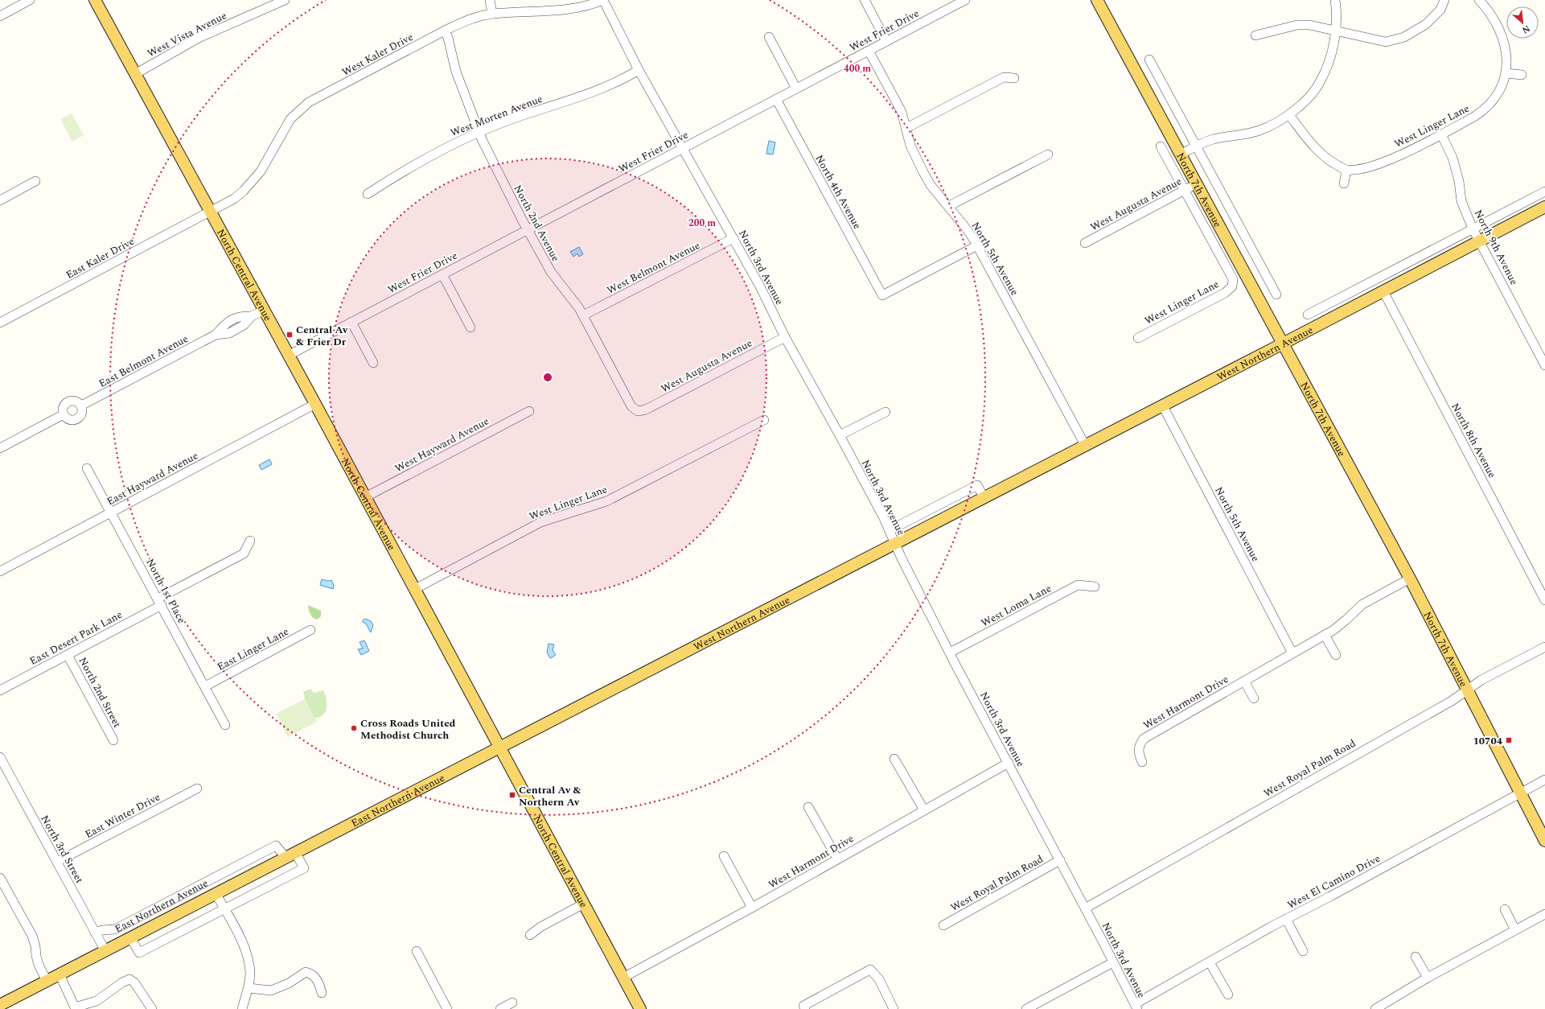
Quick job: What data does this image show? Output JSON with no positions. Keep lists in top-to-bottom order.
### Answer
{
  "streets": {
    "main road": [
      "North 7th Avenue",
      "North Central Avenue",
      "West Northern Avenue",
      "East Northern Avenue"
    ],
    "street": [
      "West Frier Drive",
      "West Vista Avenue",
      "West Kaler Drive",
      "West Morten Avenue",
      "West Linger Lane",
      "North 4th Avenue",
      "West Augusta Avenue",
      "North 2nd Avenue",
      "North 9th Avenue",
      "East Kaler Drive",
      "North 5th Avenue",
      "West Belmont Avenue",
      "North 3rd Avenue",
      "East Belmont Avenue",
      "North 8th Avenue",
      "West Hayward Avenue",
      "East Hayward Avenue",
      "North 1st Place",
      "West Loma Lane",
      "East Desert Park Lane",
      "East Linger Lane",
      "North 2nd Street",
      "West Harmont Drive",
      "West Royal Palm Road",
      "East Winter Drive",
      "North 3rd Street",
      "West El Camino Drive"
    ]
  },
  "crossings": [
    ["West Frier Drive", "North 4th Avenue"],
    ["West Frier Drive", "North 2nd Avenue"],
    ["West Frier Drive", "North 5th Avenue"],
    ["West Frier Drive", "North 3rd Avenue"],
    ["West Frier Drive", "North Central Avenue"],
    ["West Vista Avenue", "North Central Avenue"],
    ["West Kaler Drive", "North 2nd Avenue"],
    ["West Kaler Drive", "East Kaler Drive"],
    ["West Kaler Drive", "North 3rd Avenue"],
    ["West Kaler Drive", "North Central Avenue"],
    ["West Morten Avenue", "North 2nd Avenue"],
    ["West Morten Avenue", "North 3rd Avenue"],
    ["West Linger Lane", "West Augusta Avenue"],
    ["West Linger Lane", "North 9th Avenue"],
    ["West Linger Lane", "North Central Avenue"],
    ["North 7th Avenue", "West Augusta Avenue"],
    ["North 7th Avenue", "West Northern Avenue"],
    ["North 7th Avenue", "West Harmont Drive"],
    ["North 7th Avenue", "West Royal Palm Road"],
    ["North 7th Avenue", "West El Camino Drive"],
    ["North 4th Avenue", "North 5th Avenue"],
    ["West Augusta Avenue", "North 2nd Avenue"],
    ["West Augusta Avenue", "North 3rd Avenue"],
    ["North 2nd Avenue", "West Belmont Avenue"],
    ["North 9th Avenue", "West Northern Avenue"],
    ["East Kaler Drive", "North Central Avenue"],
    ["North 5th Avenue", "West Northern Avenue"],
    ["North 5th Avenue", "West Harmont Drive"],
    ["West Belmont Avenue", "North 3rd Avenue"],
    ["North 3rd Avenue", "West Northern Avenue"],
    ["North 3rd Avenue", "West Loma Lane"],
    ["North 3rd Avenue", "West Harmont Drive"],
    ["North 3rd Avenue", "West Royal Palm Road"],
    ["North 3rd Avenue", "West El Camino Drive"],
    ["North Central Avenue", "West Northern Avenue"],
    ["North Central Avenue", "East Belmont Avenue"],
    ["North Central Avenue", "West Hayward Avenue"],
    ["North Central Avenue", "East Hayward Avenue"],
    ["North Central Avenue", "West Harmont Drive"],
    ["North Central Avenue", "East Northern Avenue"],
    ["West Northern Avenue", "North 8th Avenue"],
    ["West Northern Avenue", "East Northern Avenue"],
    ["East Hayward Avenue", "North 1st Place"],
    ["North 1st Place", "East Desert Park Lane"],
    ["North 1st Place", "East Linger Lane"],
    ["East Desert Park Lane", "North 2nd Street"],
    ["East Northern Avenue", "North 3rd Street"],
    ["East Winter Drive", "North 3rd Street"]
  ],
  "places": {
    "transit": ["Central Av & Frier Dr", "10704", "Central Av & Northern Av"],
    "other": ["Cross Roads United Methodist Church"]
  },
  "north": "bottom right",
  "rings": ["400 m", "200 m"]
}
